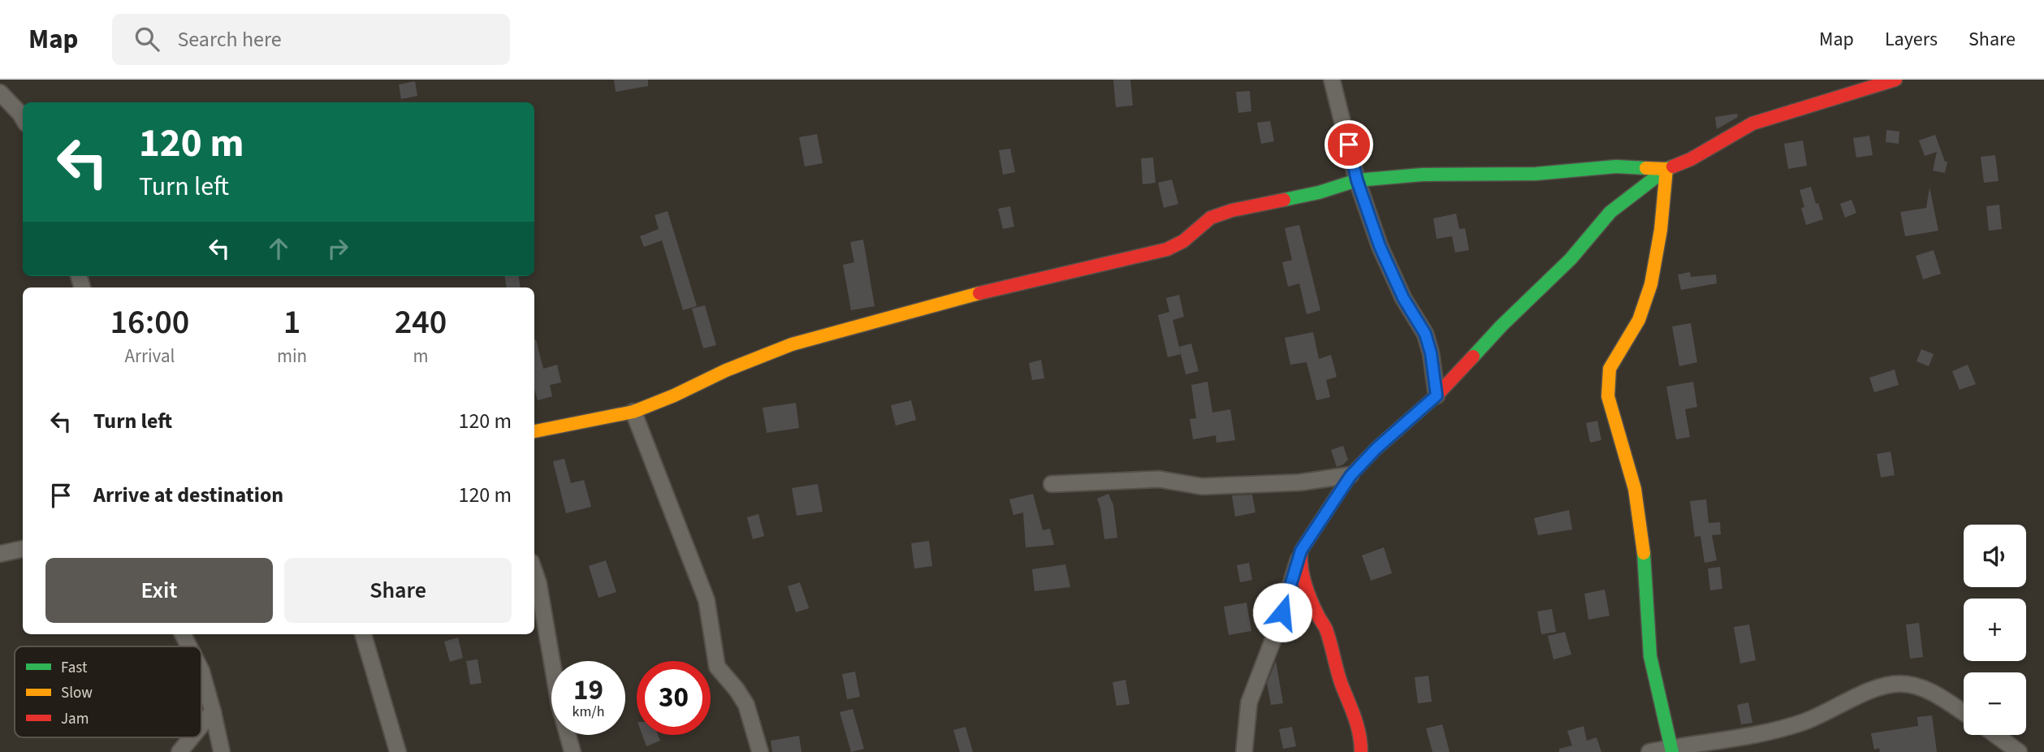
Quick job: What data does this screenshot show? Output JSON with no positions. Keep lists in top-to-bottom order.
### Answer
{
  "legend": ["Fast", "Slow", "Jam"],
  "page": {
    "header": "Map",
    "search": "Search here",
    "nav": ["Map", "Layers", "Share"],
    "turn": ["120 m", "Turn left"],
    "eta": [
      "16:00",
      "Arrival",
      "1",
      "min",
      "240",
      "m"
    ],
    "list": [
      {
        "name": "Turn left",
        "value": "120 m"
      },
      {
        "name": "Arrive at destination",
        "value": "120 m"
      }
    ],
    "map_buttons": ["+", "−"],
    "buttons": ["Exit", "Share"],
    "speed": "19 km/h",
    "limit": "30"
  }
}
